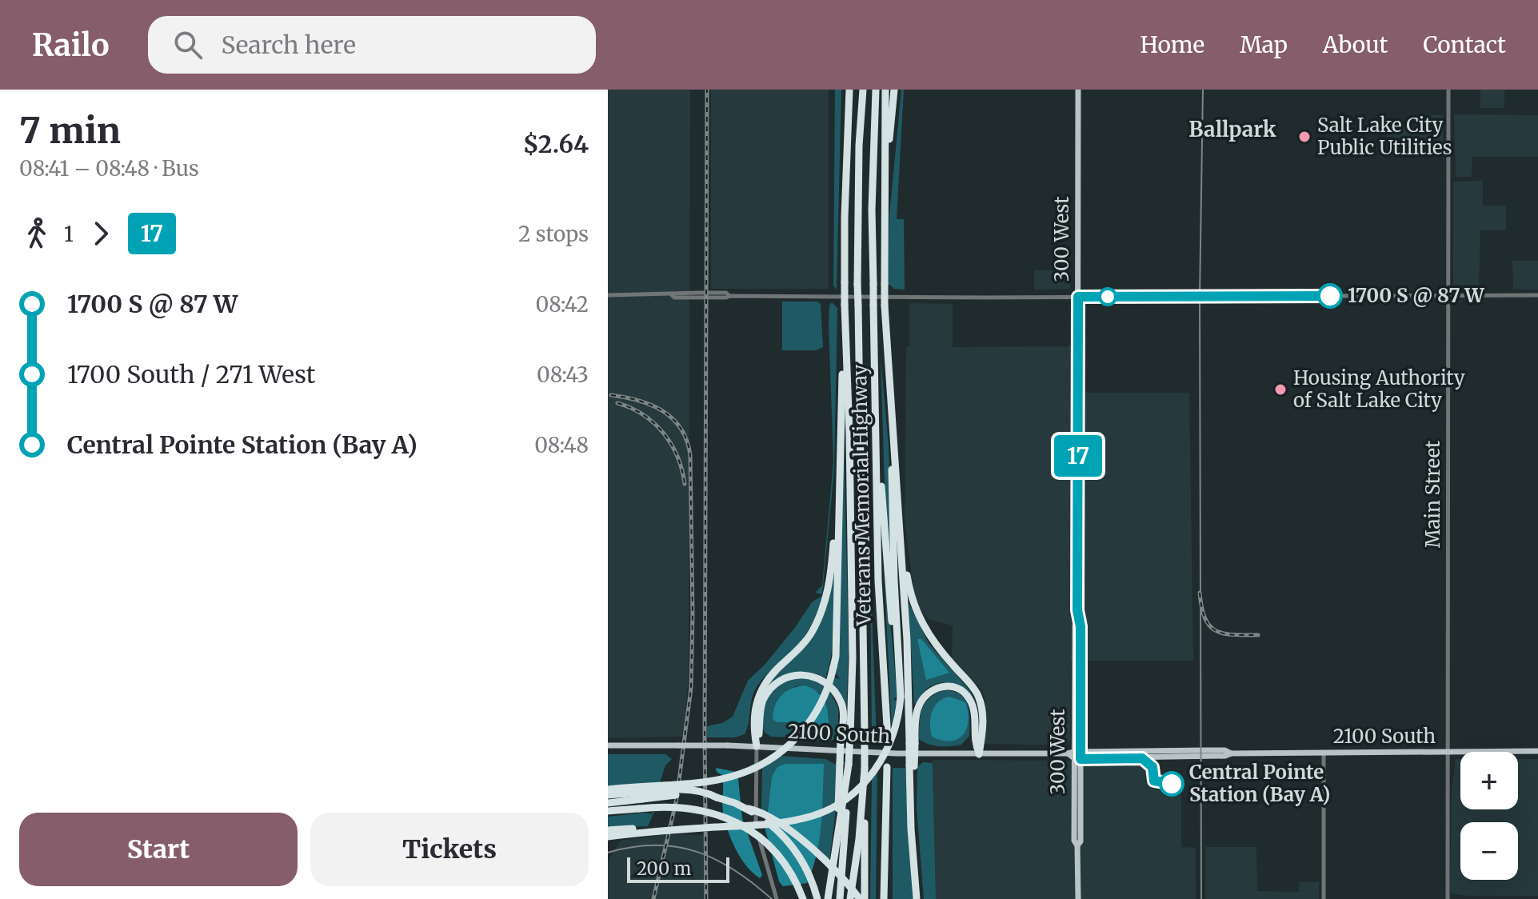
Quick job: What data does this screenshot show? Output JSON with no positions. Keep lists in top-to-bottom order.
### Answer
{
  "streets": {
    "highway": ["Veterans Memorial Highway"],
    "main road": ["300 West", "2100 South"],
    "street": ["Main Street"]
  },
  "crossings": [
    ["300 West", "2100 South"],
    ["Main Street", "2100 South"]
  ],
  "districts": ["Ballpark"],
  "places": [
    "Salt Lake City Public Utilities",
    "1700 S @ 87 W",
    "Housing Authority of Salt Lake City",
    "Central Pointe Station (Bay A)"
  ],
  "lines": ["bus line 17"],
  "scale_bar": "200 m",
  "page": {
    "header": "Railo",
    "search": "Search here",
    "nav": [
      "Home",
      "Map",
      "About",
      "Contact"
    ],
    "heading": ["7 min", "08:41 – 08:48 · Bus", "$2.64"],
    "on_map": "17",
    "legs": ["1", "17", "2 stops"],
    "list": [
      {
        "name": "1700 S @ 87 W",
        "value": "08:42"
      },
      {
        "name": "1700 South / 271 West",
        "value": "08:43"
      },
      {
        "name": "Central Pointe Station (Bay A)",
        "value": "08:48"
      }
    ],
    "map_buttons": ["+", "−"],
    "buttons": ["Start", "Tickets"],
    "scale": "200 m"
  }
}
